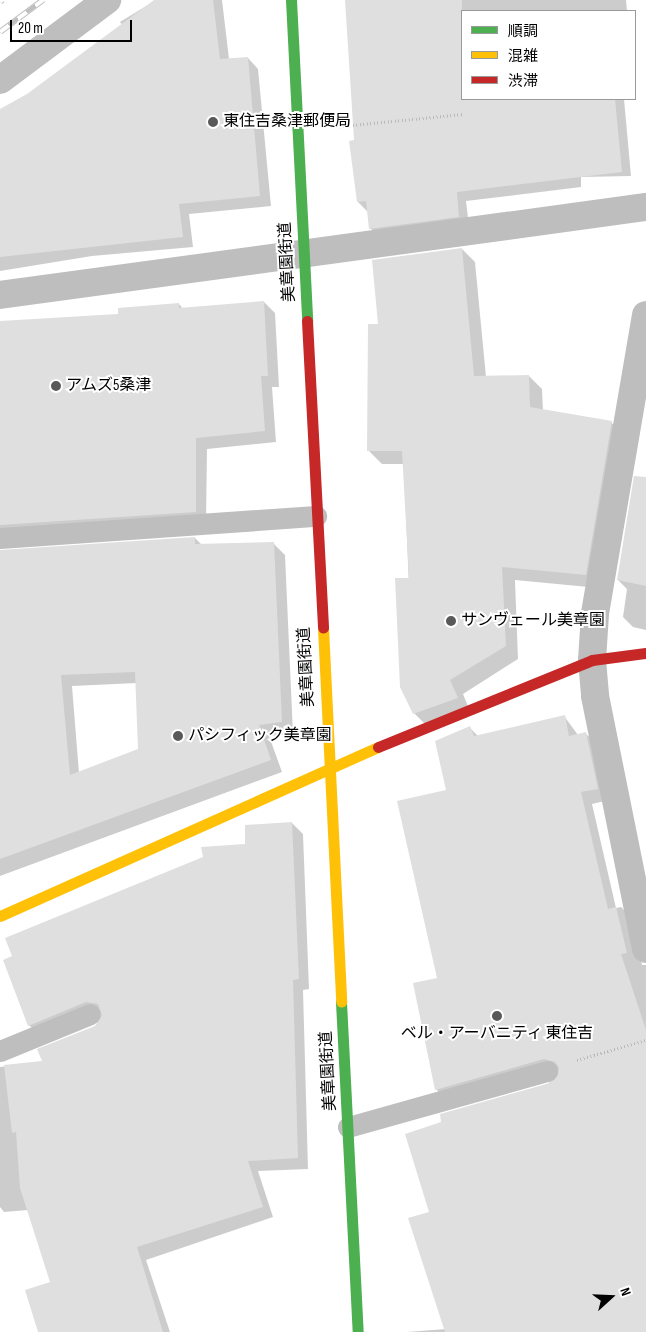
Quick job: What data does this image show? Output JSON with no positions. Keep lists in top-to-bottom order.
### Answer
{
  "streets": {
    "street": ["美章園街道"]
  },
  "places": [
    "東住吉桑津郵便局",
    "アムズ5桑津",
    "サンヴェール美章園",
    "パシフィック美章園",
    "ベル・アーバニティ 東住吉"
  ],
  "legend": ["順調", "混雑", "渋滞"],
  "scale_bar": "20 m",
  "north": "right"
}
